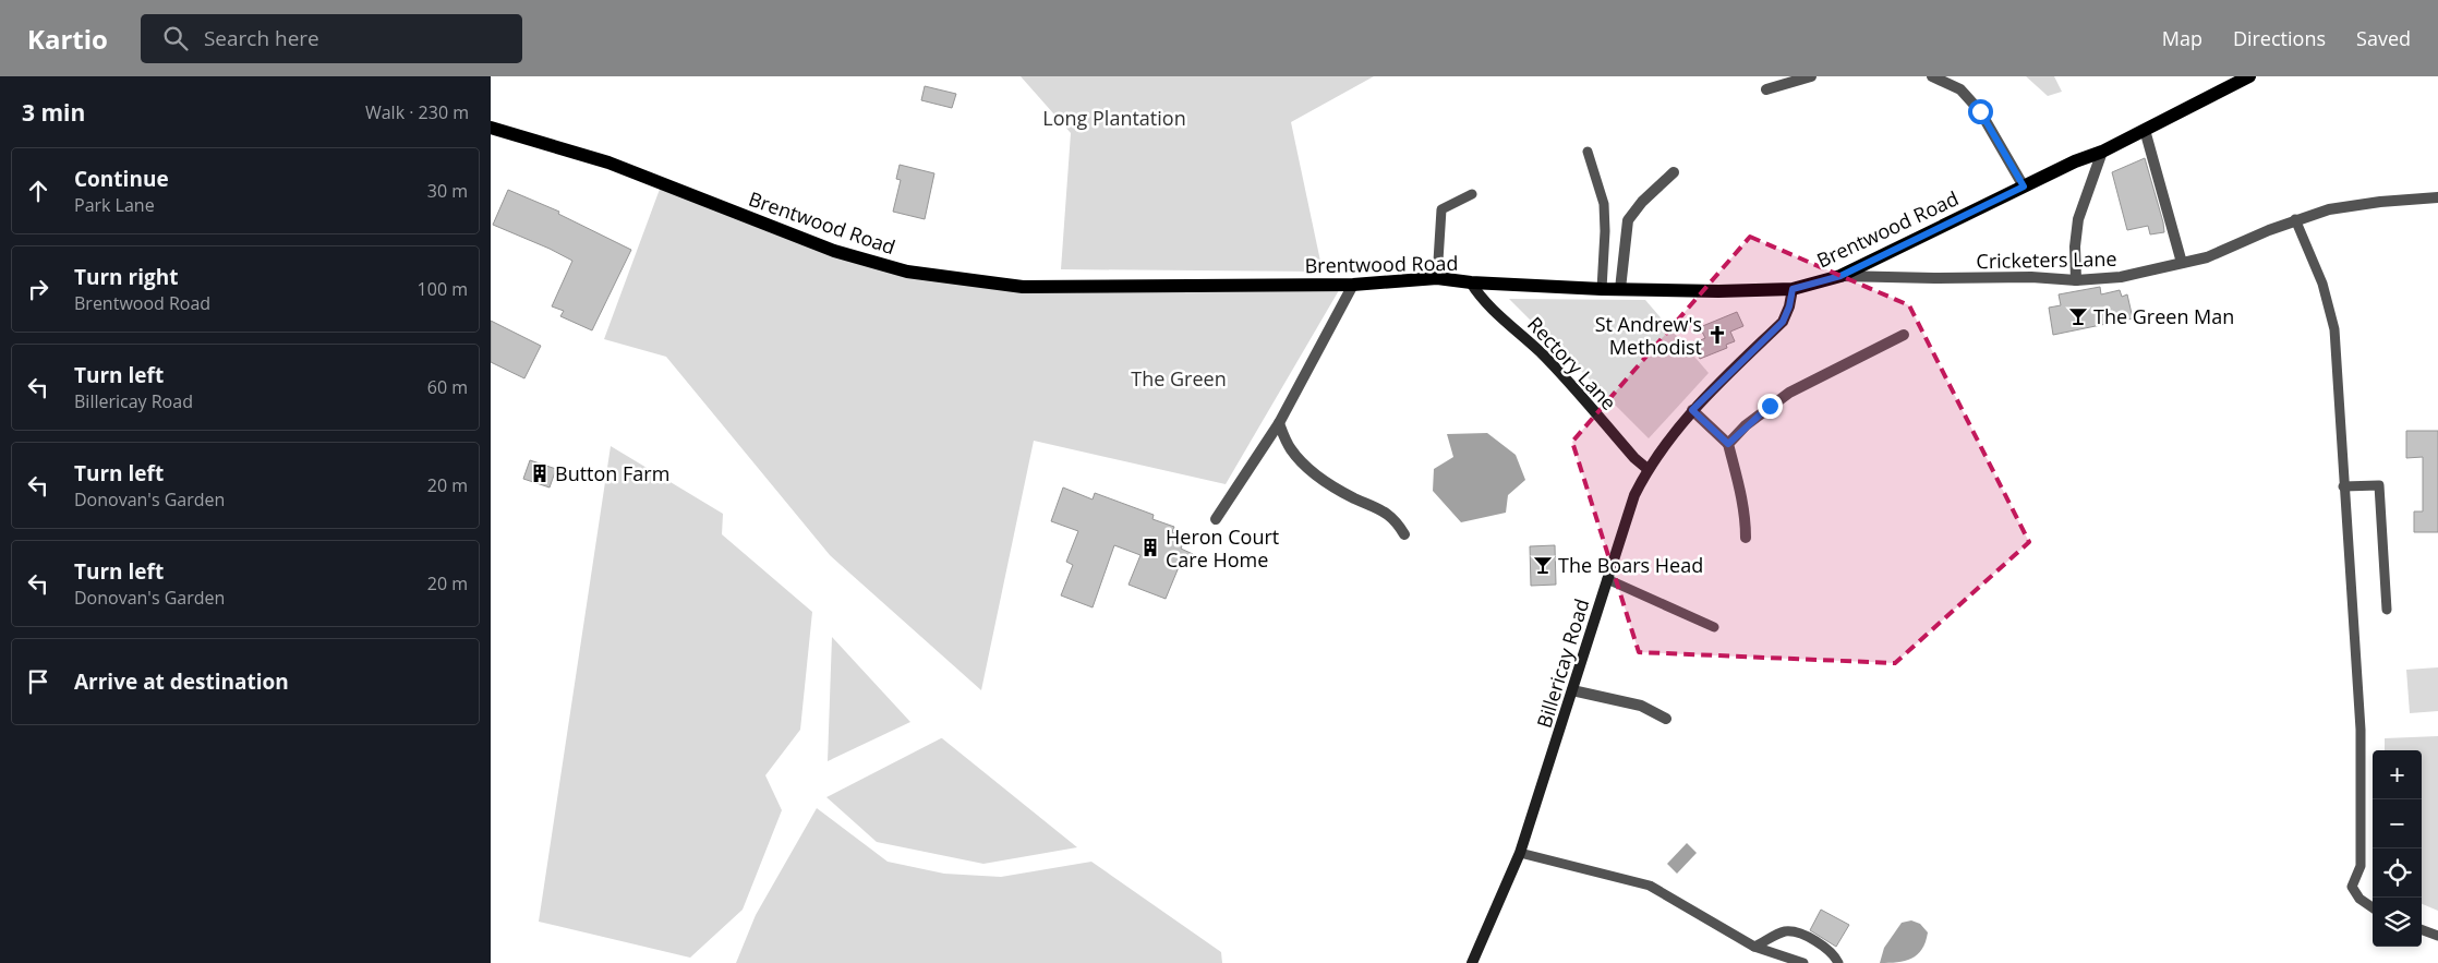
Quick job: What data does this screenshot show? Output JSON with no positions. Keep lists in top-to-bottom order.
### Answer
{
  "streets": {
    "main road": ["Brentwood Road"],
    "street": ["Cricketers Lane", "Rectory Lane", "Billericay Road"]
  },
  "crossings": [
    ["Brentwood Road", "Cricketers Lane"],
    ["Brentwood Road", "Rectory Lane"],
    ["Brentwood Road", "Billericay Road"],
    ["Rectory Lane", "Billericay Road"]
  ],
  "parks": ["Long Plantation", "The Green"],
  "places": {
    "bar": ["The Green Man", "The Boars Head"],
    "church": ["St Andrew's Methodist"],
    "building": ["Button Farm", "Heron Court Care Home"]
  },
  "page": {
    "header": "Kartio",
    "search": "Search here",
    "nav": ["Map", "Directions", "Saved"],
    "heading": ["3 min", "Walk · 230 m"],
    "list": [
      ["Continue", "Park Lane", "30 m"],
      ["Turn right", "Brentwood Road", "100 m"],
      ["Turn left", "Billericay Road", "60 m"],
      ["Turn left", "Donovan's Garden", "20 m"],
      ["Turn left", "Donovan's Garden", "20 m"],
      "Arrive at destination"
    ],
    "map_buttons": ["+", "−"]
  }
}
